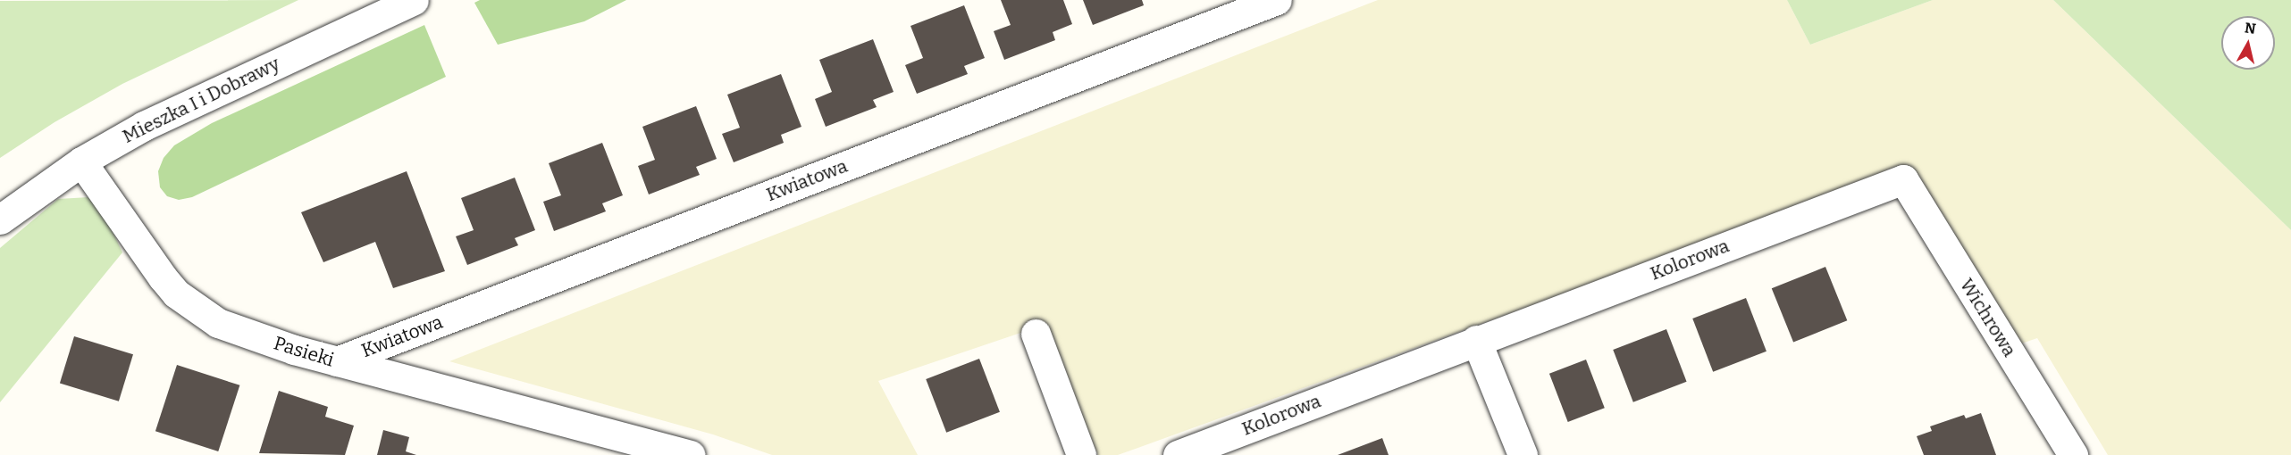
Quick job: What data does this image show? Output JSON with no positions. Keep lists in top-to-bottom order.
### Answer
{
  "streets": {
    "street": [
      "Mieszka I i Dobrawy",
      "Kwiatowa",
      "Kolorowa",
      "Wichrowa",
      "Pasieki"
    ]
  },
  "crossings": [
    ["Mieszka I i Dobrawy", "Pasieki"],
    ["Kwiatowa", "Pasieki"],
    ["Kolorowa", "Wichrowa"]
  ],
  "north": "top"
}
